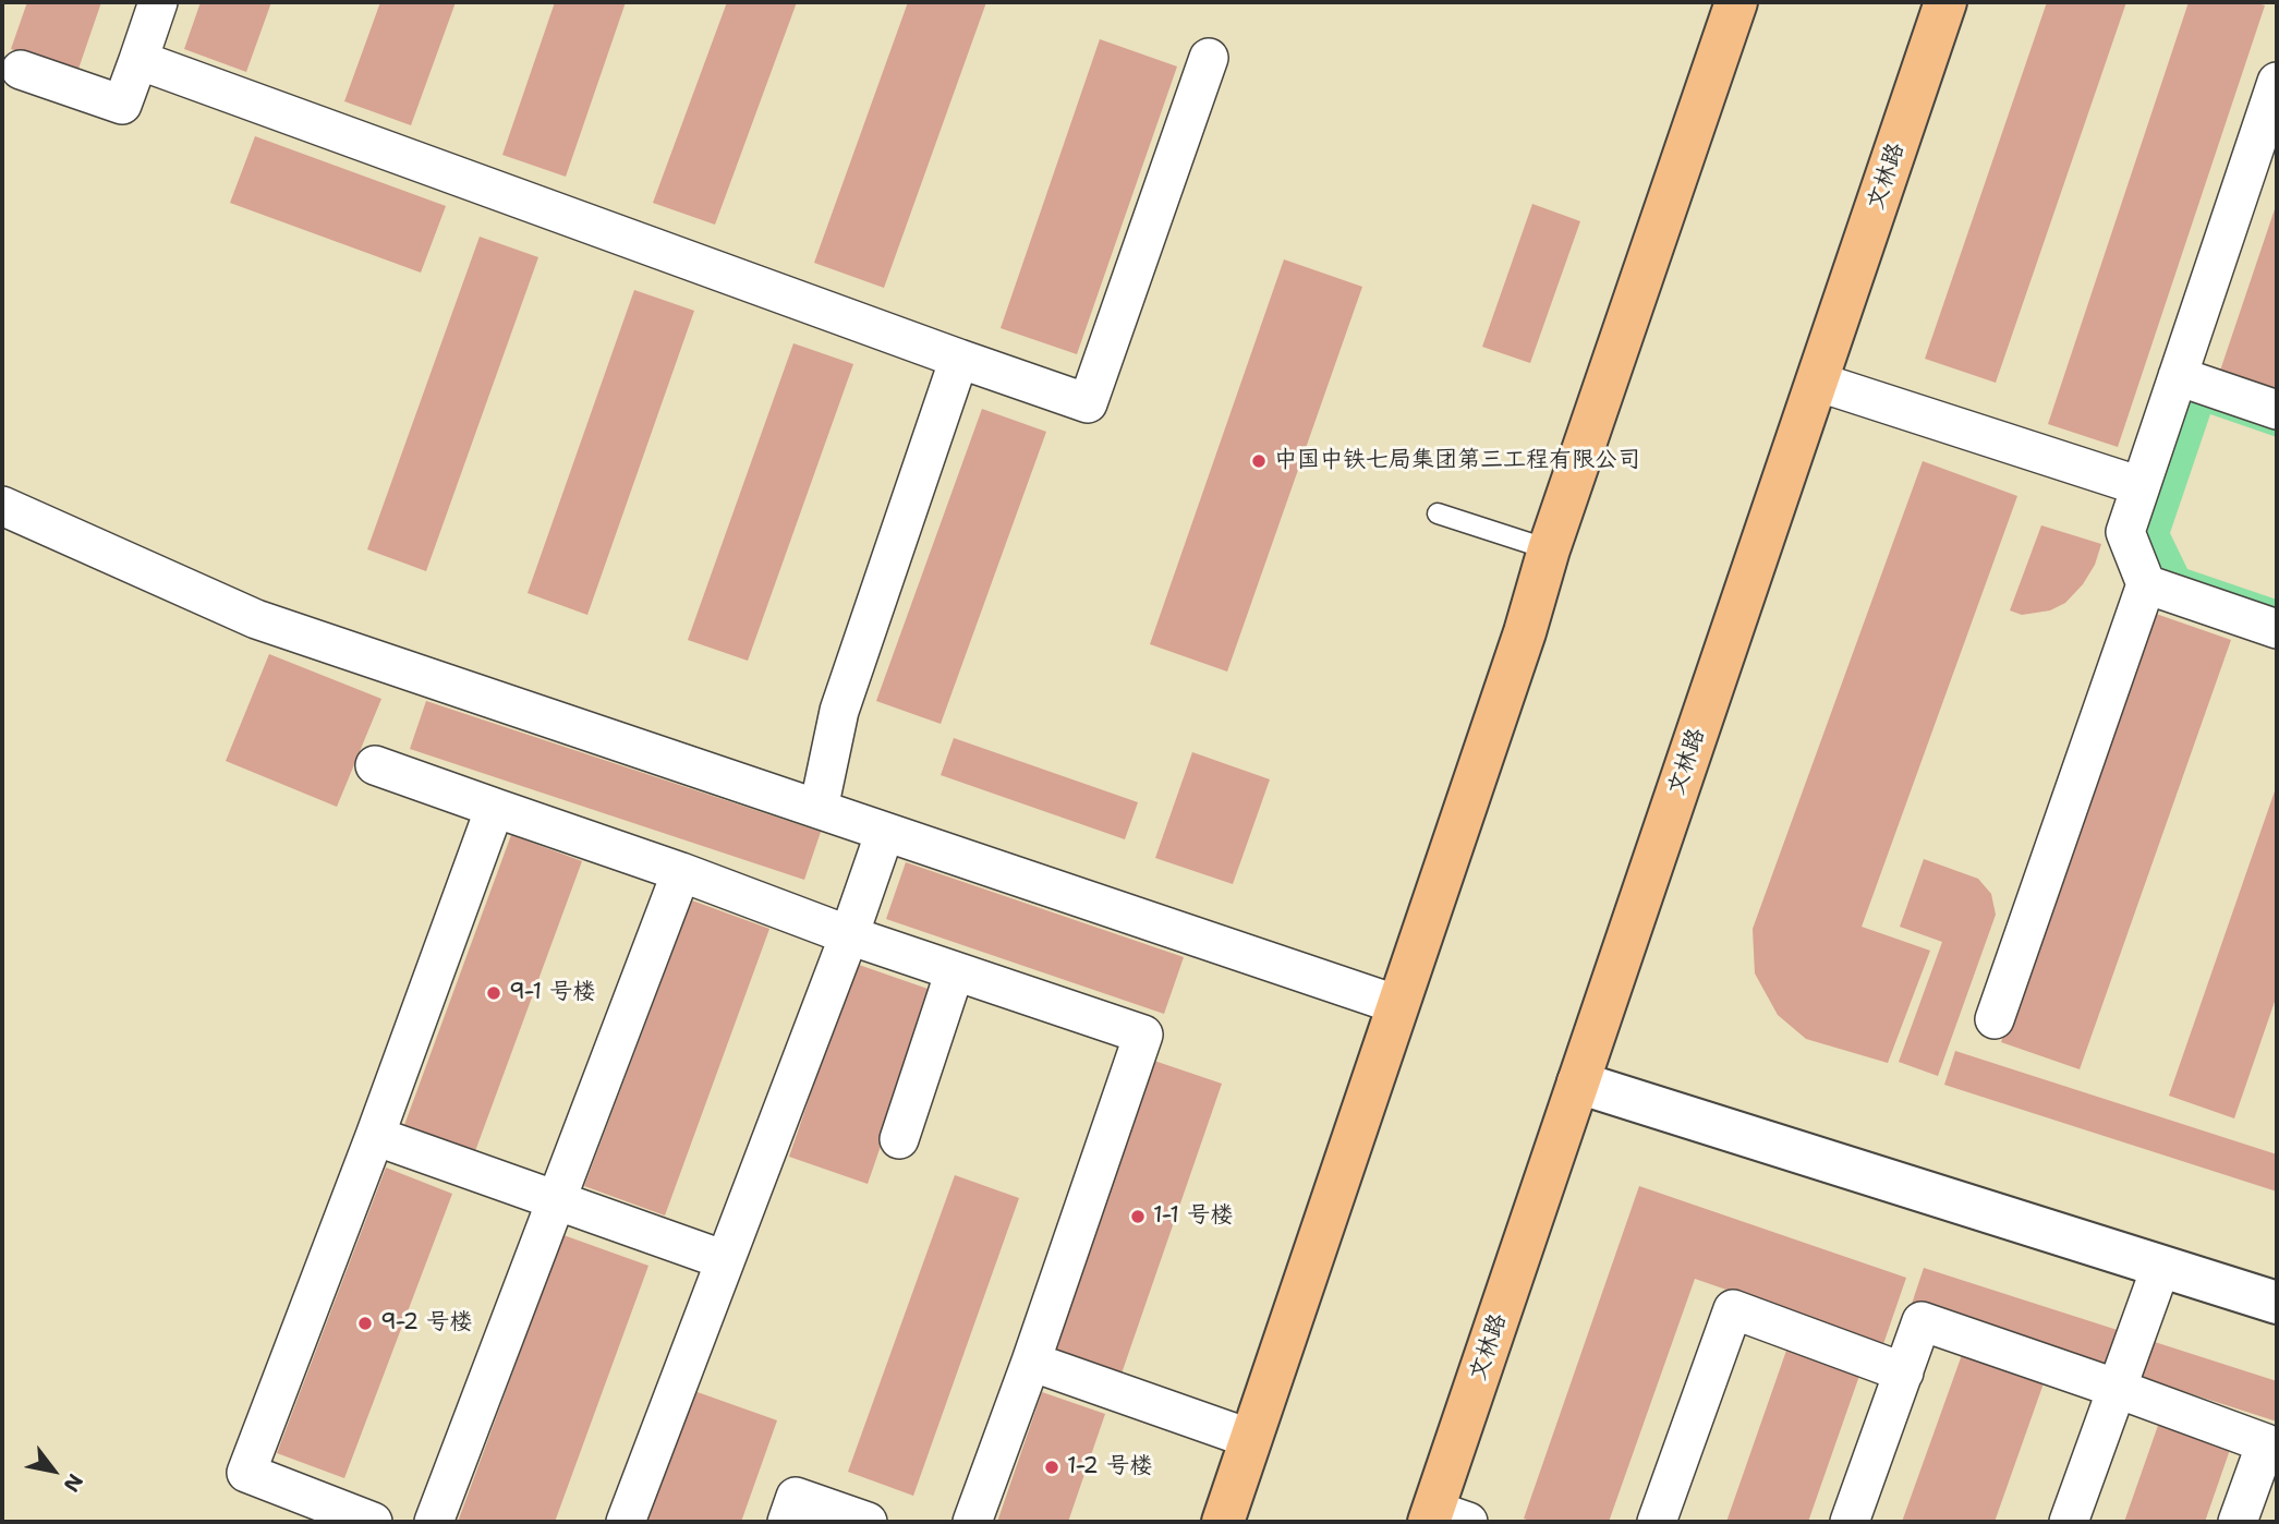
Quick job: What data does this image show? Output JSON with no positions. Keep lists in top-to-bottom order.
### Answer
{
  "streets": {
    "main road": ["文林路"]
  },
  "places": [
    "中国中铁七局集团第三工程有限公司",
    "9-1 号楼",
    "1-1 号楼",
    "9-2 号楼",
    "1-2 号楼"
  ],
  "north": "bottom right"
}
